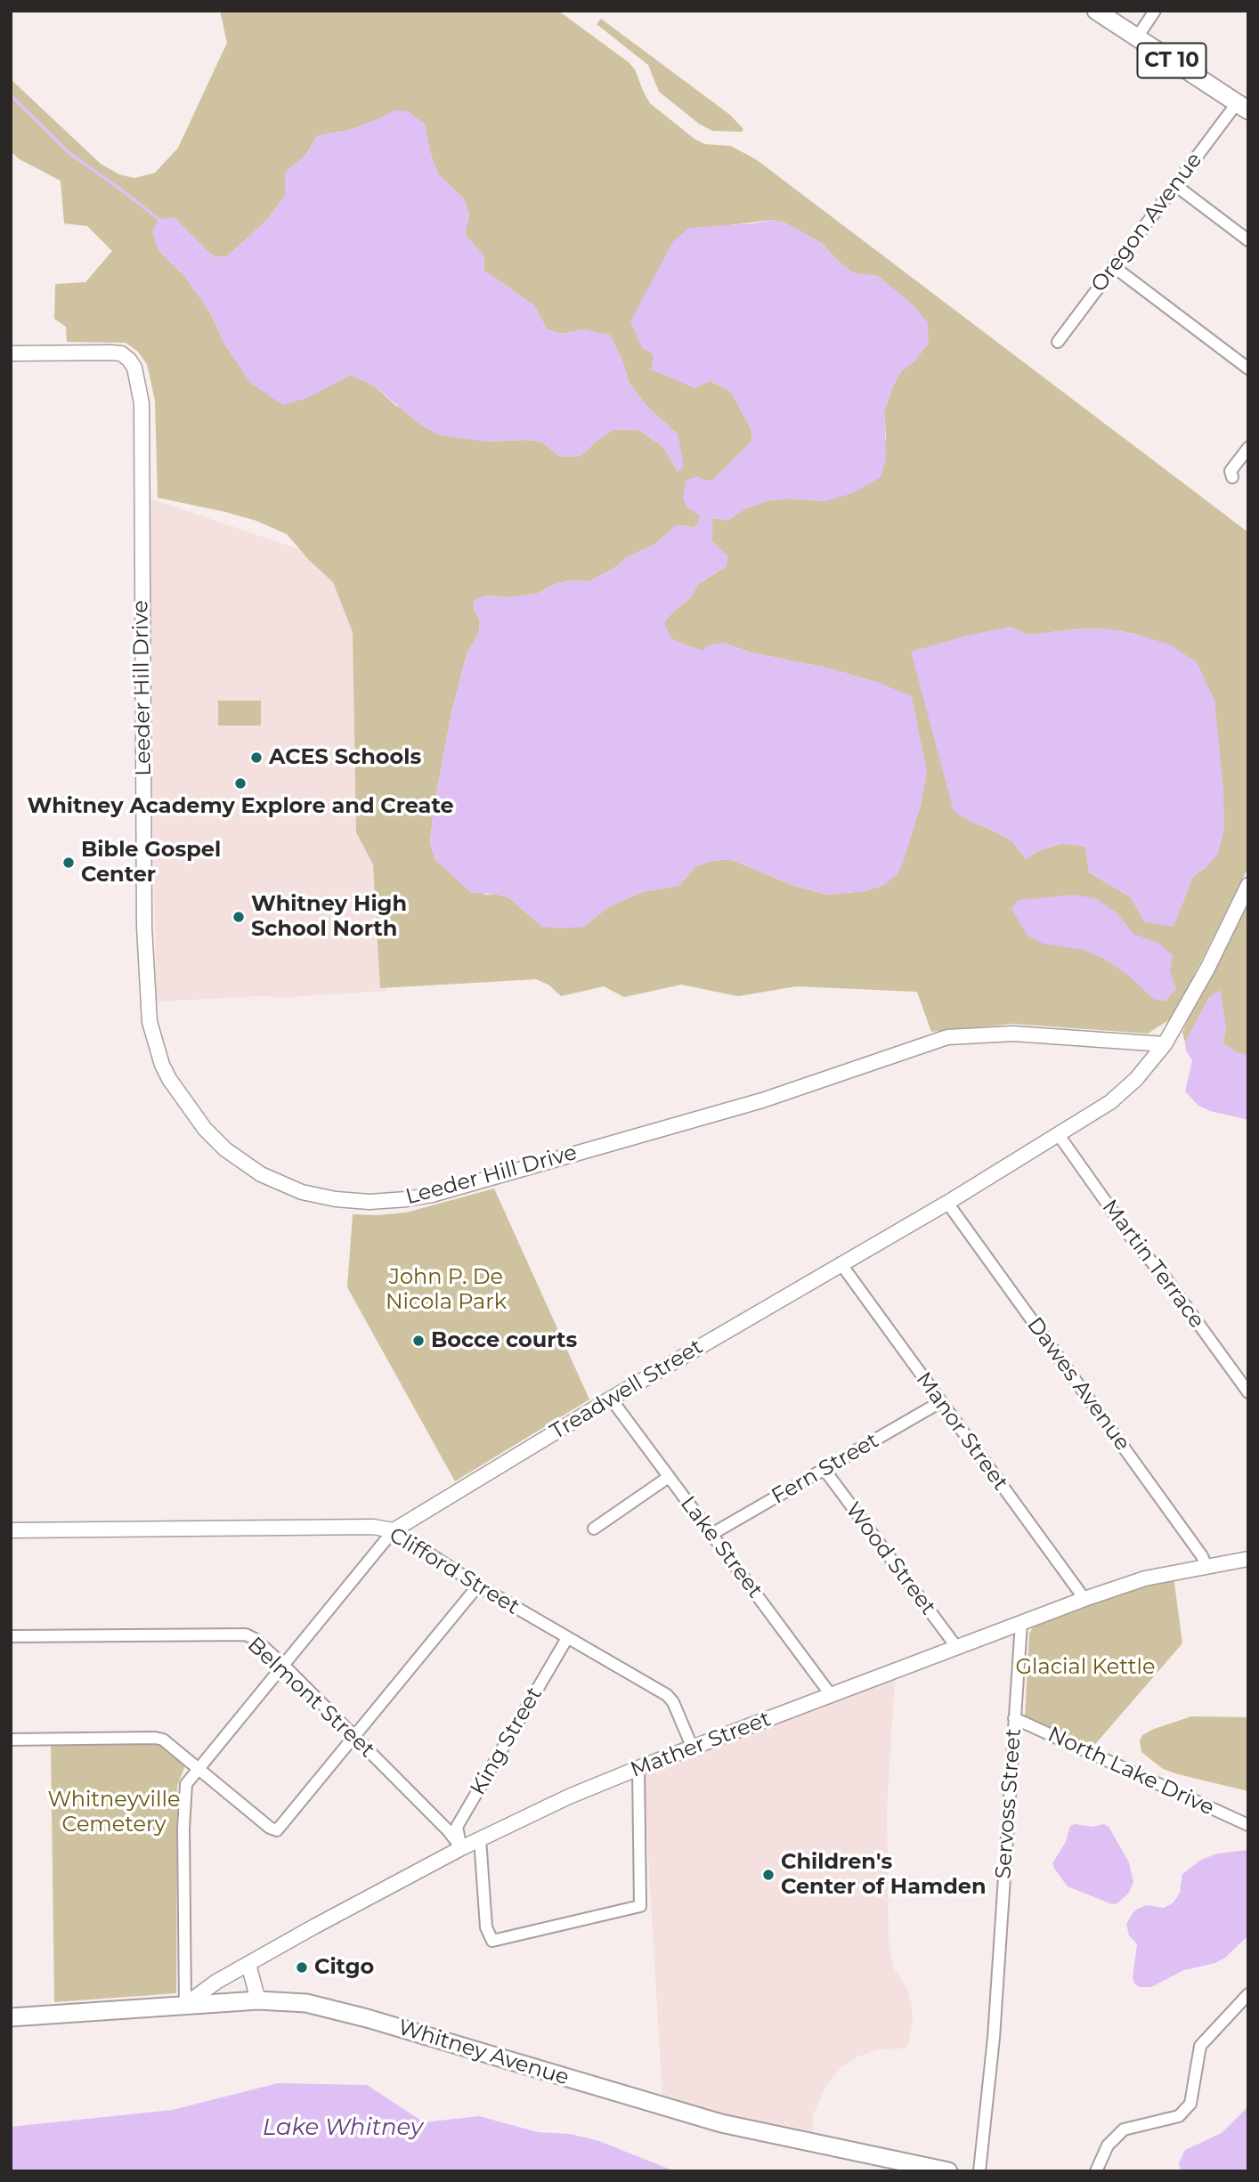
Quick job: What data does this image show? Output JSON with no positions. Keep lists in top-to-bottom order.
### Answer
{
  "streets": {
    "main road": ["CT 10", "Whitney Avenue"],
    "street": [
      "Oregon Avenue",
      "Leeder Hill Drive",
      "Martin Terrace",
      "Dawes Avenue",
      "Treadwell Street",
      "Manor Street",
      "Fern Street",
      "Lake Street",
      "Wood Street",
      "Clifford Street",
      "Belmont Street",
      "King Street",
      "Mather Street",
      "North Lake Drive",
      "Servoss Street"
    ]
  },
  "crossings": [
    ["CT 10", "Oregon Avenue"],
    ["Leeder Hill Drive", "Treadwell Street"],
    ["Martin Terrace", "Treadwell Street"],
    ["Dawes Avenue", "Treadwell Street"],
    ["Dawes Avenue", "Mather Street"],
    ["Treadwell Street", "Manor Street"],
    ["Treadwell Street", "Lake Street"],
    ["Treadwell Street", "Clifford Street"],
    ["Treadwell Street", "Belmont Street"],
    ["Treadwell Street", "Mather Street"],
    ["Treadwell Street", "Whitney Avenue"],
    ["Manor Street", "Fern Street"],
    ["Manor Street", "Mather Street"],
    ["Fern Street", "Lake Street"],
    ["Fern Street", "Wood Street"],
    ["Lake Street", "Mather Street"],
    ["Wood Street", "Mather Street"],
    ["Clifford Street", "King Street"],
    ["Clifford Street", "Mather Street"],
    ["Belmont Street", "King Street"],
    ["Belmont Street", "Mather Street"],
    ["King Street", "Mather Street"],
    ["Mather Street", "Servoss Street"],
    ["Mather Street", "Whitney Avenue"],
    ["North Lake Drive", "Servoss Street"]
  ],
  "water": ["Lake Whitney"],
  "parks": ["John P. De Nicola Park", "Glacial Kettle", "Whitneyville Cemetery"],
  "places": [
    "ACES Schools",
    "Whitney Academy Explore and Create",
    "Bible Gospel Center",
    "Whitney High School North",
    "Bocce courts",
    "Children's Center of Hamden",
    "Citgo"
  ]
}
